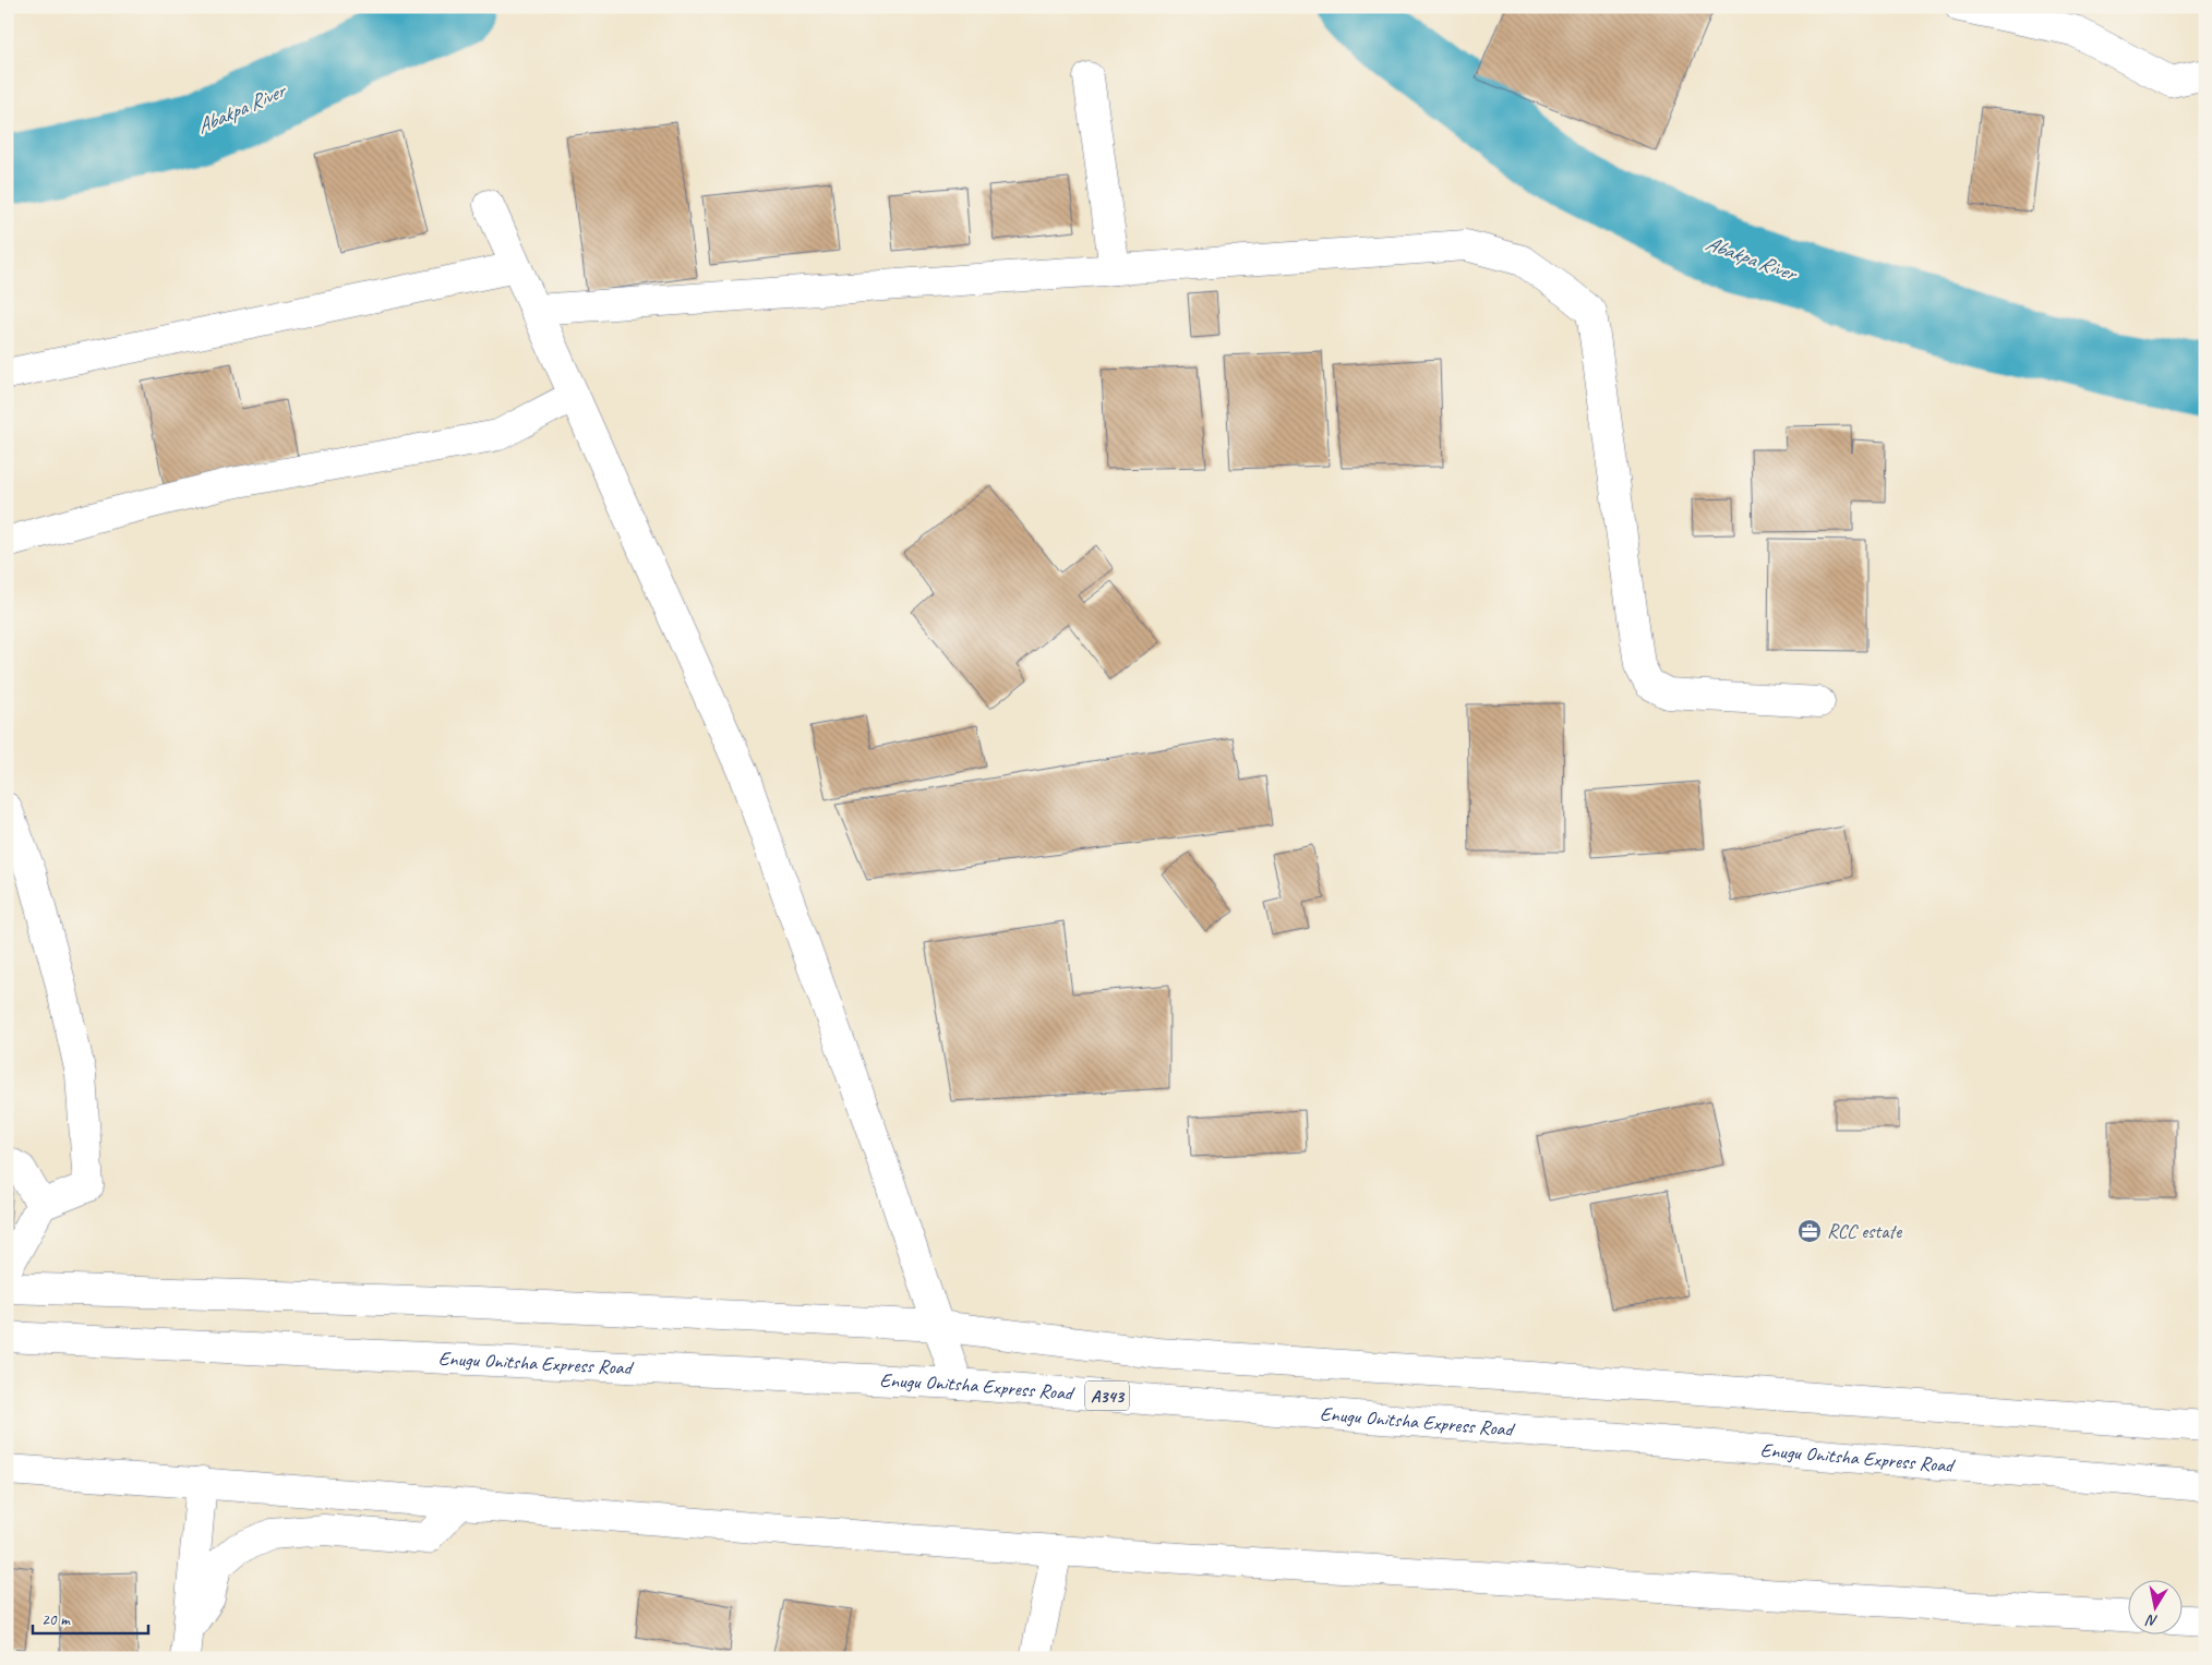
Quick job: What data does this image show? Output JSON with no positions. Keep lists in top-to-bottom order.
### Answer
{
  "streets": {
    "main road": ["Enugu Onitsha Express Road", "A343"]
  },
  "water": ["Abakpa River"],
  "places": {
    "office": ["RCC estate"]
  },
  "scale_bar": "20 m",
  "north": "bottom"
}
